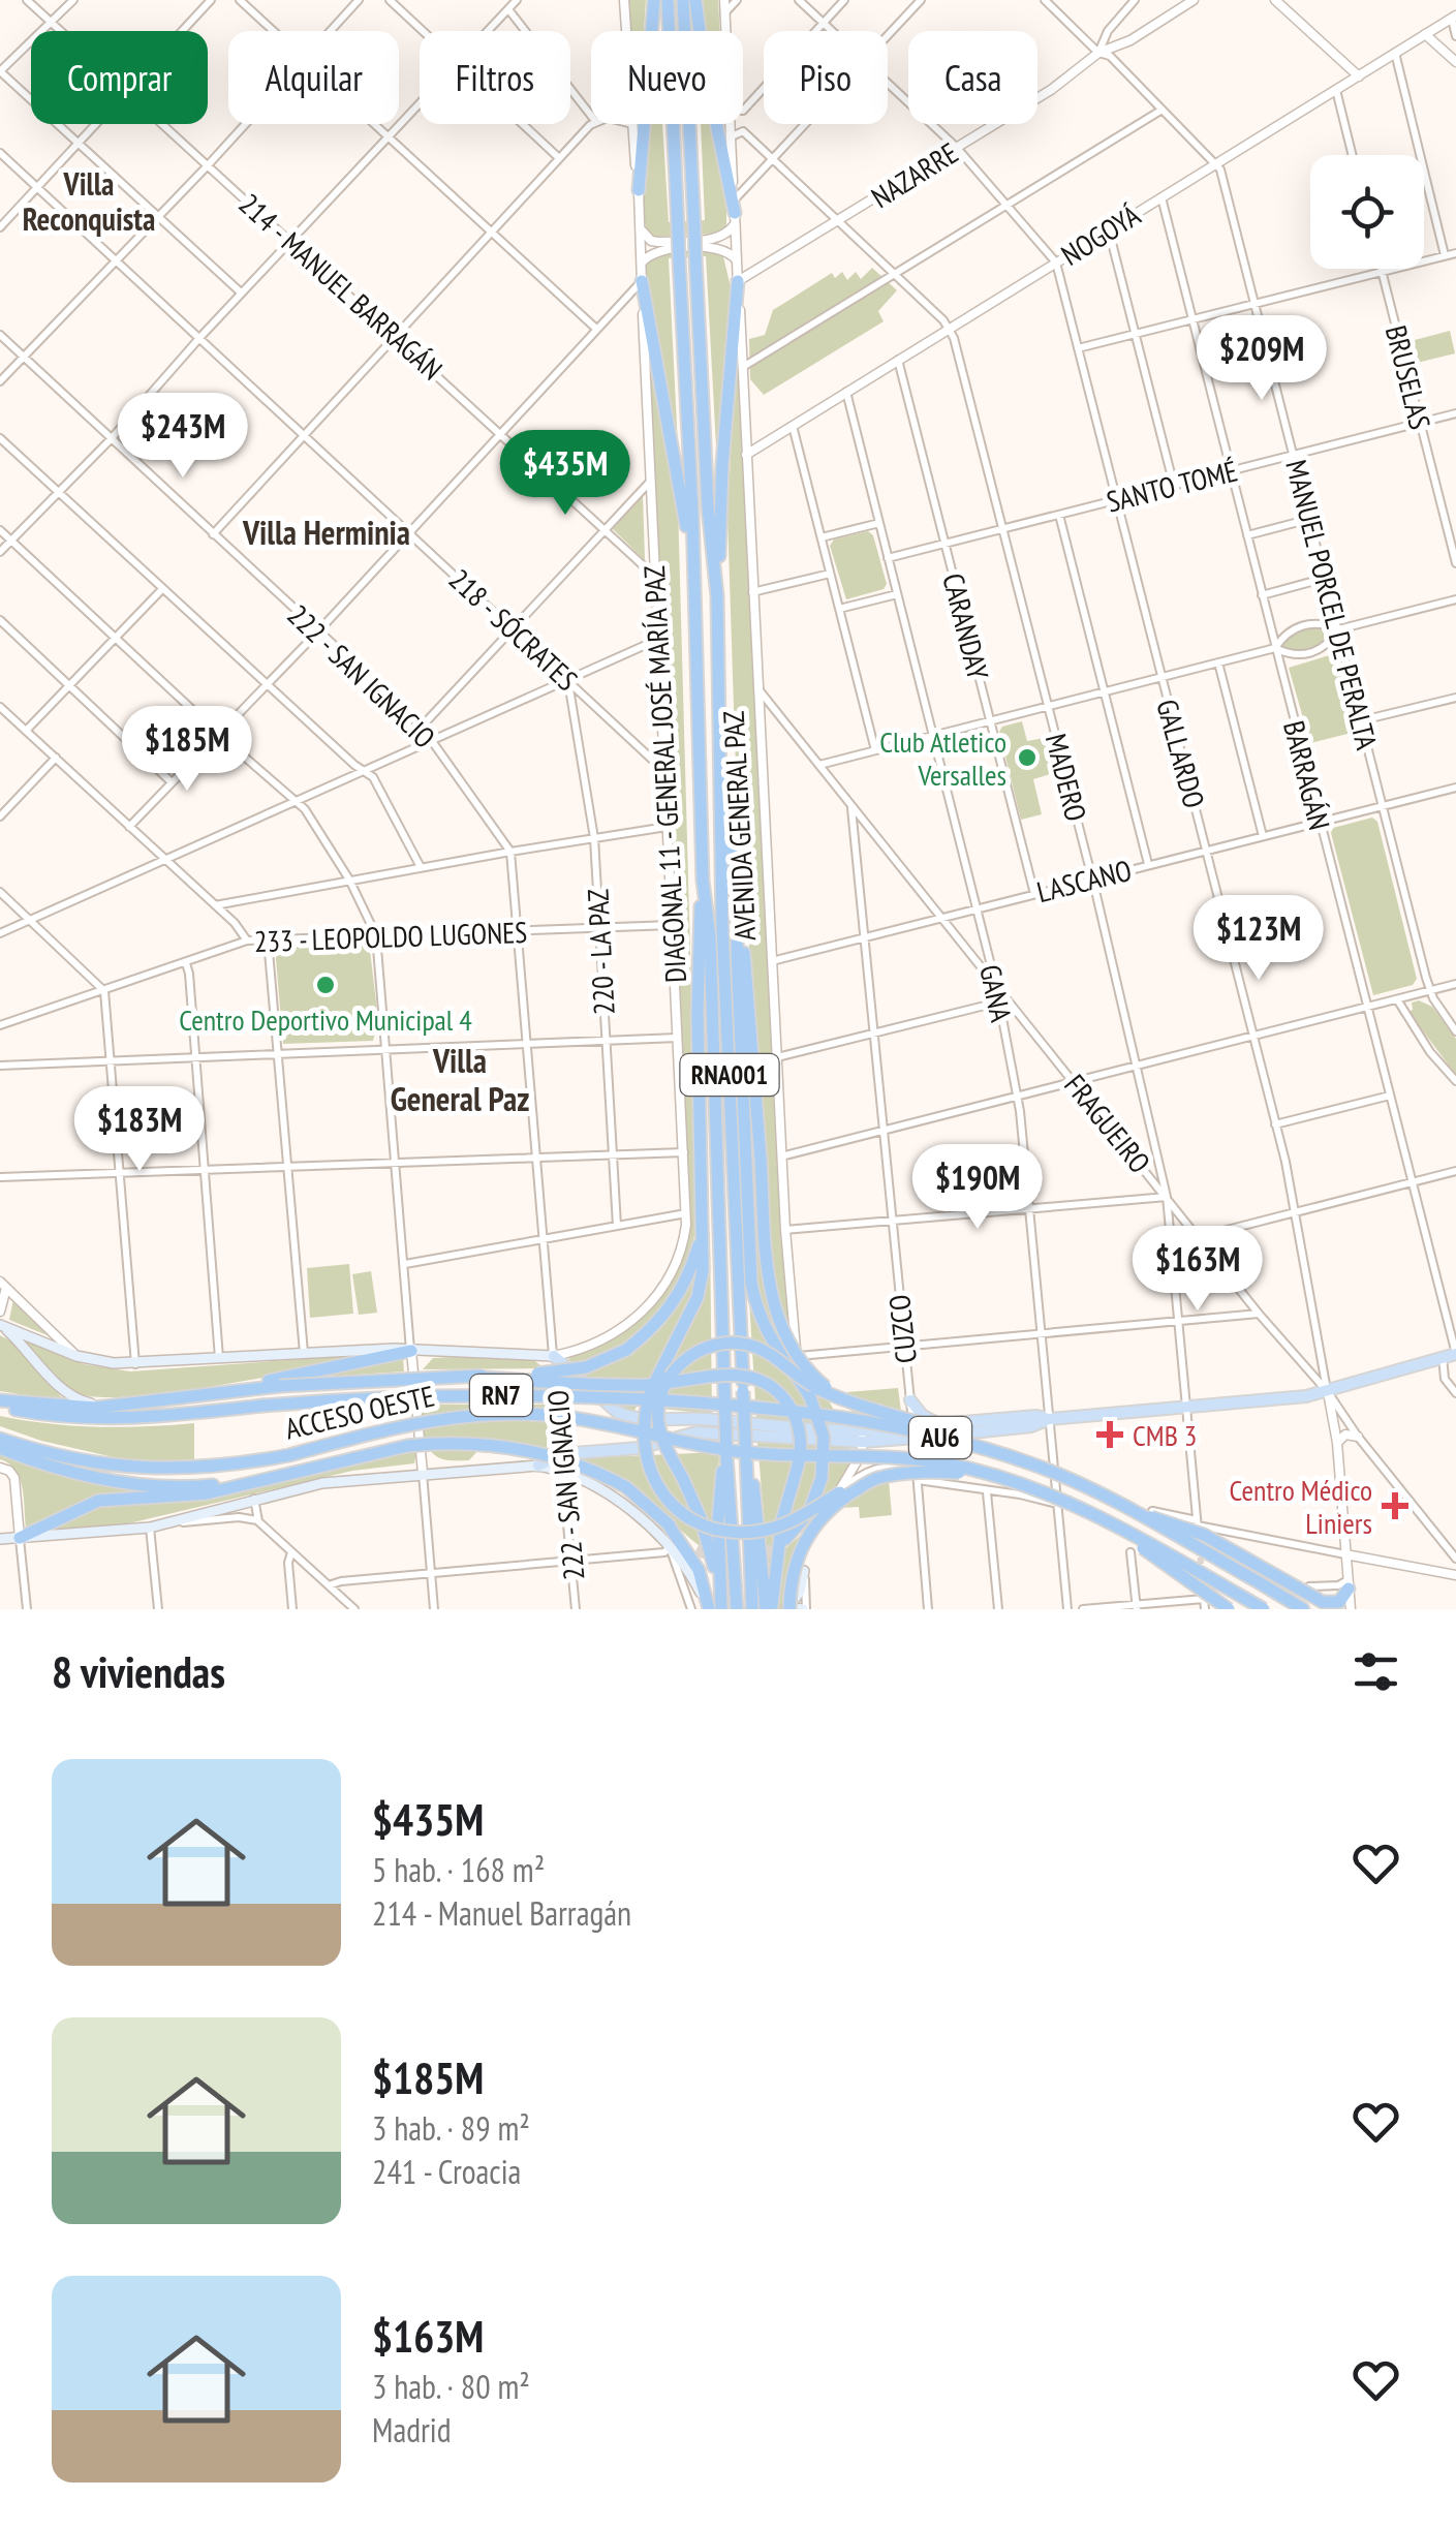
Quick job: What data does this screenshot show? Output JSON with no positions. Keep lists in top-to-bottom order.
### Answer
{
  "streets": {
    "highway": [
      "AVENIDA GENERAL PAZ",
      "RNA001",
      "RN7",
      "ACCESO OESTE",
      "AU6"
    ],
    "street": [
      "NAZARRE",
      "NOGOYÁ",
      "214 - MANUEL BARRAGÁN",
      "BRUSELAS",
      "SANTO TOMÉ",
      "MANUEL PORCEL DE PERALTA",
      "CARANDAY",
      "218 - SÓCRATES",
      "222 - SAN IGNACIO",
      "GALLARDO",
      "DIAGONAL 11 - GENERAL JOSÉ MARÍA PAZ",
      "BARRAGÁN",
      "MADERO",
      "LASCANO",
      "233 - LEOPOLDO LUGONES",
      "220 - LA PAZ",
      "GANA",
      "FRAGUEIRO",
      "CUZCO"
    ]
  },
  "crossings": [
    ["NAZARRE", "GALLARDO"],
    ["NAZARRE", "MADERO"],
    ["NAZARRE", "AVENIDA GENERAL PAZ"],
    ["NOGOYÁ", "MANUEL PORCEL DE PERALTA"],
    ["NOGOYÁ", "CARANDAY"],
    ["NOGOYÁ", "GALLARDO"],
    ["NOGOYÁ", "BARRAGÁN"],
    ["NOGOYÁ", "MADERO"],
    ["NOGOYÁ", "AVENIDA GENERAL PAZ"],
    ["NOGOYÁ", "GANA"],
    ["214 - MANUEL BARRAGÁN", "DIAGONAL 11 - GENERAL JOSÉ MARÍA PAZ"],
    ["BRUSELAS", "SANTO TOMÉ"],
    ["SANTO TOMÉ", "MANUEL PORCEL DE PERALTA"],
    ["SANTO TOMÉ", "CARANDAY"],
    ["SANTO TOMÉ", "GALLARDO"],
    ["SANTO TOMÉ", "BARRAGÁN"],
    ["SANTO TOMÉ", "MADERO"],
    ["SANTO TOMÉ", "GANA"],
    ["MANUEL PORCEL DE PERALTA", "LASCANO"],
    ["CARANDAY", "LASCANO"],
    ["218 - SÓCRATES", "DIAGONAL 11 - GENERAL JOSÉ MARÍA PAZ"],
    ["218 - SÓCRATES", "220 - LA PAZ"],
    ["222 - SAN IGNACIO", "DIAGONAL 11 - GENERAL JOSÉ MARÍA PAZ"],
    ["222 - SAN IGNACIO", "233 - LEOPOLDO LUGONES"],
    ["GALLARDO", "LASCANO"],
    ["GALLARDO", "FRAGUEIRO"],
    ["DIAGONAL 11 - GENERAL JOSÉ MARÍA PAZ", "233 - LEOPOLDO LUGONES"],
    ["BARRAGÁN", "LASCANO"],
    ["MADERO", "LASCANO"],
    ["MADERO", "FRAGUEIRO"],
    ["AVENIDA GENERAL PAZ", "LASCANO"],
    ["AVENIDA GENERAL PAZ", "FRAGUEIRO"],
    ["AVENIDA GENERAL PAZ", "ACCESO OESTE"],
    ["AVENIDA GENERAL PAZ", "AU6"],
    ["LASCANO", "GANA"],
    ["LASCANO", "FRAGUEIRO"],
    ["LASCANO", "CUZCO"],
    ["233 - LEOPOLDO LUGONES", "220 - LA PAZ"],
    ["GANA", "FRAGUEIRO"],
    ["FRAGUEIRO", "CUZCO"],
    ["ACCESO OESTE", "AU6"]
  ],
  "districts": ["Villa Reconquista", "Villa Herminia", "Villa General Paz"],
  "places": {
    "other": ["Club Atletico Versalles", "Centro Deportivo Municipal 4"],
    "health": ["CMB 3", "Centro Médico Liniers"]
  },
  "page": {
    "chip": [
      "Comprar",
      "Alquilar",
      "Filtros",
      "Nuevo",
      "Piso",
      "Casa"
    ],
    "price": [
      "$209M",
      "$243M",
      "$435M",
      "$185M",
      "$123M",
      "$183M",
      "$190M",
      "$163M"
    ],
    "heading": "8 viviendas",
    "list": [
      {
        "name": "$435M",
        "note": "5 hab. · 168 m² · 214 - Manuel Barragán"
      },
      {
        "name": "$185M",
        "note": "3 hab. · 89 m² · 241 - Croacia"
      },
      {
        "name": "$163M",
        "note": "3 hab. · 80 m² · Madrid"
      }
    ]
  }
}
